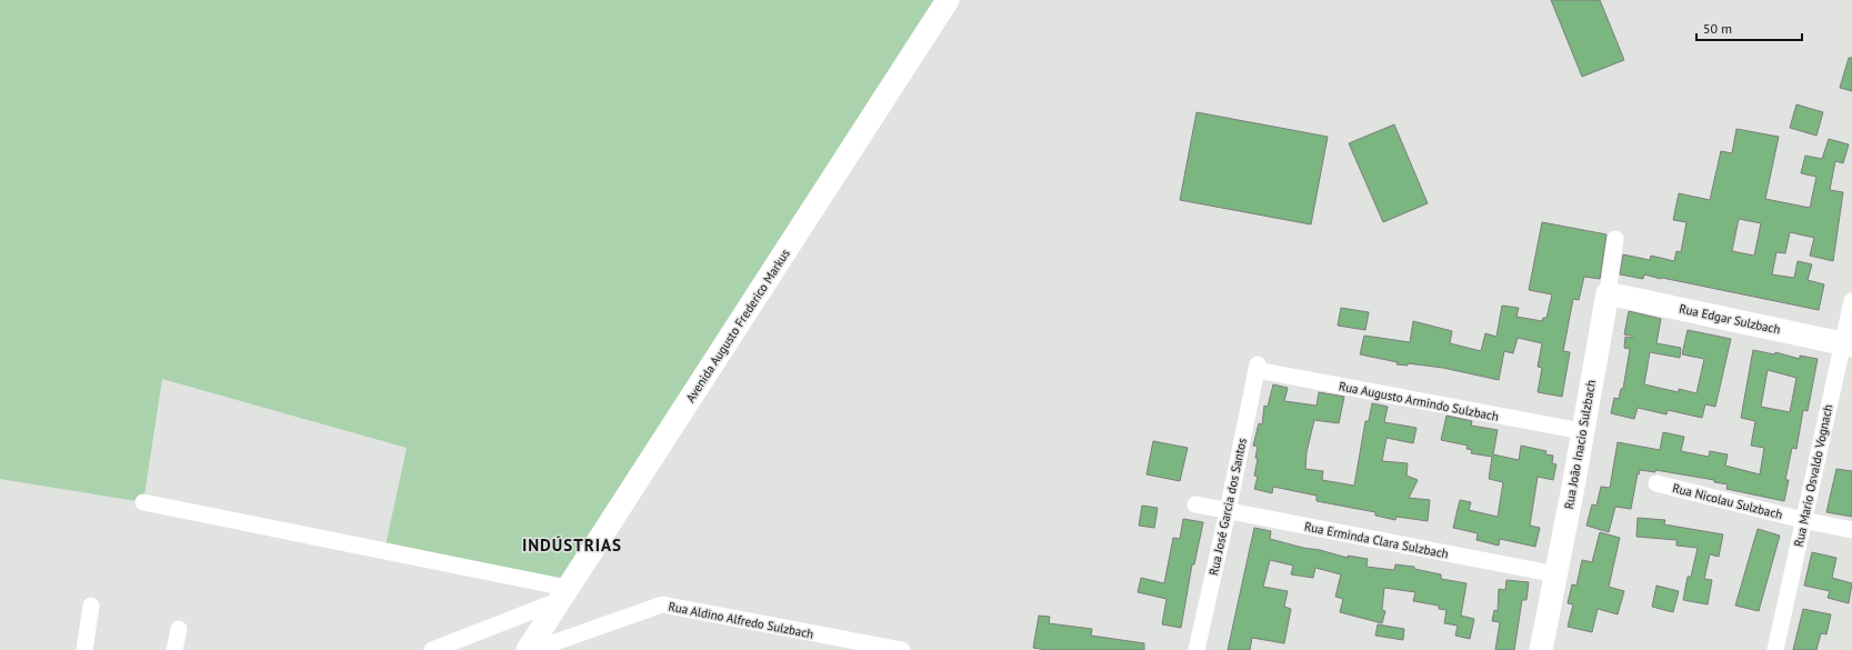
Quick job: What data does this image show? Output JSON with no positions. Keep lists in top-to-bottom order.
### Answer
{
  "streets": {
    "street": [
      "Rua Edgar Sulzbach",
      "Avenida Augusto Frederico Markus",
      "Rua Augusto Armindo Sulzbach",
      "Rua João Inacio Sulzbach",
      "Rua Mario Osvaldo Vognach",
      "Rua Nicolau Sulzbach",
      "Rua José Garcia dos Santos",
      "Rua Erminda Clara Sulzbach",
      "Rua Aldino Alfredo Sulzbach"
    ]
  },
  "crossings": [
    ["Rua Edgar Sulzbach", "Rua João Inacio Sulzbach"],
    ["Rua Edgar Sulzbach", "Rua Mario Osvaldo Vognach"],
    ["Rua Augusto Armindo Sulzbach", "Rua João Inacio Sulzbach"],
    ["Rua Augusto Armindo Sulzbach", "Rua José Garcia dos Santos"],
    ["Rua João Inacio Sulzbach", "Rua Erminda Clara Sulzbach"],
    ["Rua Mario Osvaldo Vognach", "Rua Nicolau Sulzbach"],
    ["Rua José Garcia dos Santos", "Rua Erminda Clara Sulzbach"]
  ],
  "districts": ["INDÚSTRIAS"],
  "scale_bar": "50 m"
}
